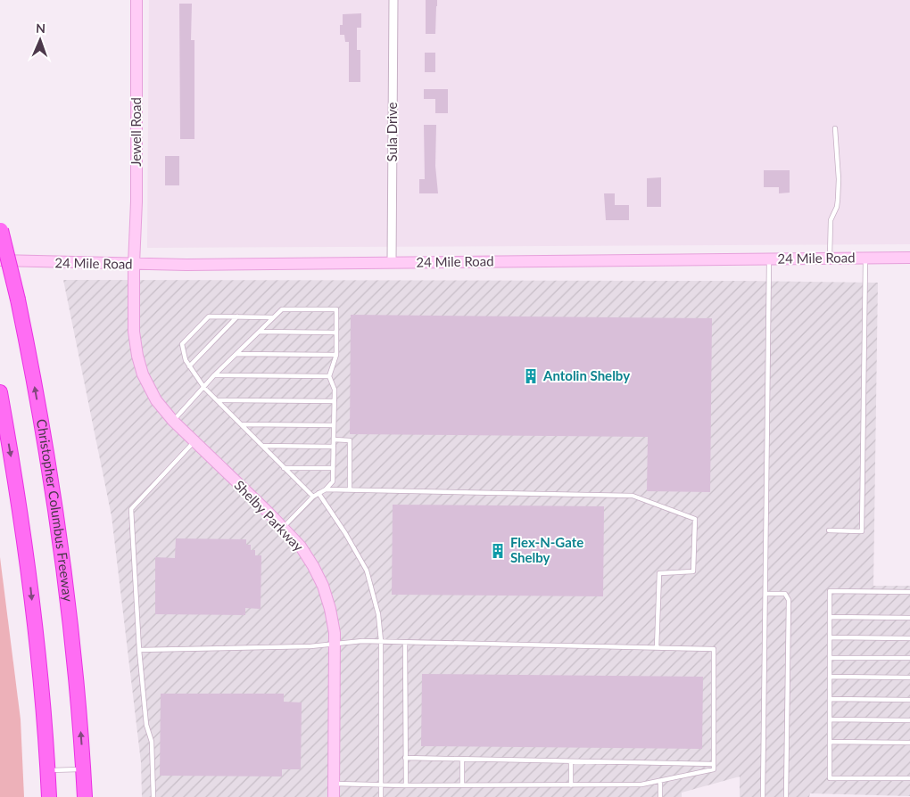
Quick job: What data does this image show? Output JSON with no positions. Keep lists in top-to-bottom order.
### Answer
{
  "streets": {
    "highway": ["Christopher Columbus Freeway"],
    "street": [
      "Jewell Road",
      "Sula Drive",
      "24 Mile Road",
      "Shelby Parkway"
    ]
  },
  "crossings": [
    ["Jewell Road", "24 Mile Road"],
    ["Jewell Road", "Shelby Parkway"],
    ["Sula Drive", "24 Mile Road"],
    ["24 Mile Road", "Shelby Parkway"]
  ],
  "places": {
    "building": ["Antolin Shelby", "Flex-N-Gate Shelby"]
  },
  "north": "top"
}
